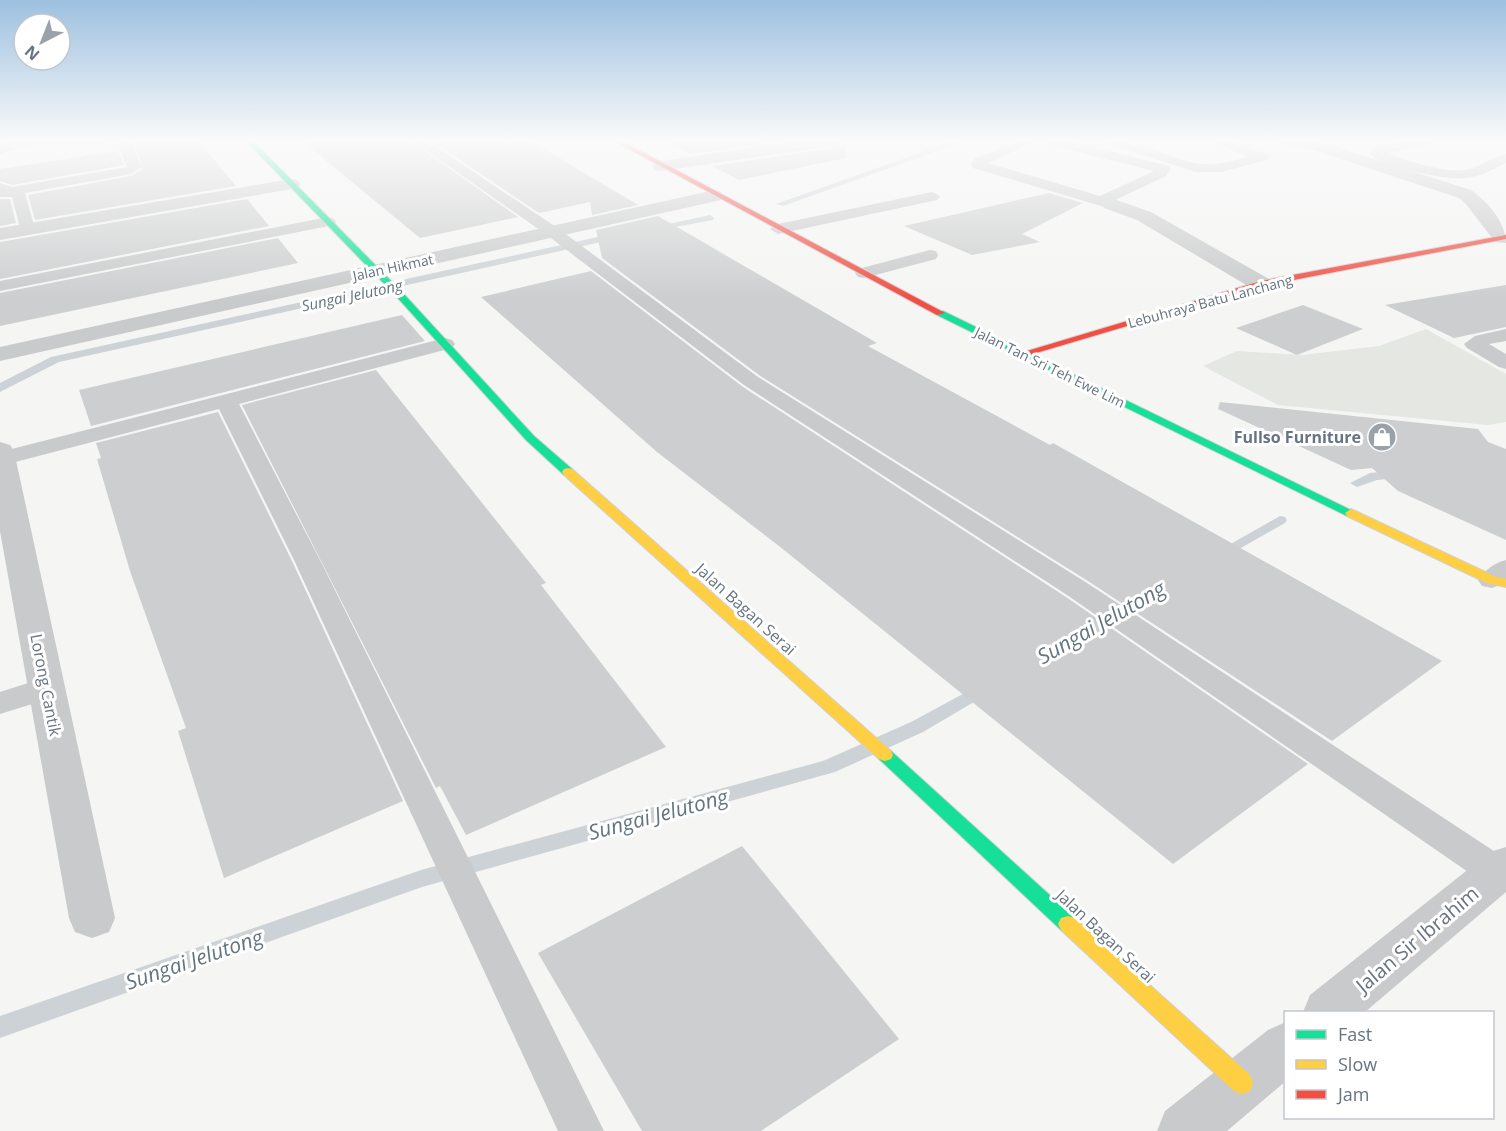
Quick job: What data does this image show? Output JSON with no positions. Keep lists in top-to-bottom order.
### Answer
{
  "streets": {
    "street": [
      "Jalan Hikmat",
      "Lebuhraya Batu Lanchang",
      "Jalan Tan Sri Teh Ewe Lim",
      "Jalan Bagan Serai",
      "Lorong Cantik",
      "Jalan Sir Ibrahim"
    ]
  },
  "crossings": [
    ["Jalan Hikmat", "Jalan Tan Sri Teh Ewe Lim"],
    ["Jalan Hikmat", "Jalan Bagan Serai"],
    ["Lebuhraya Batu Lanchang", "Jalan Tan Sri Teh Ewe Lim"]
  ],
  "water": ["Sungai Jelutong"],
  "places": {
    "shop": ["Fullso Furniture"]
  },
  "legend": ["Fast", "Slow", "Jam"],
  "north": "bottom left"
}
